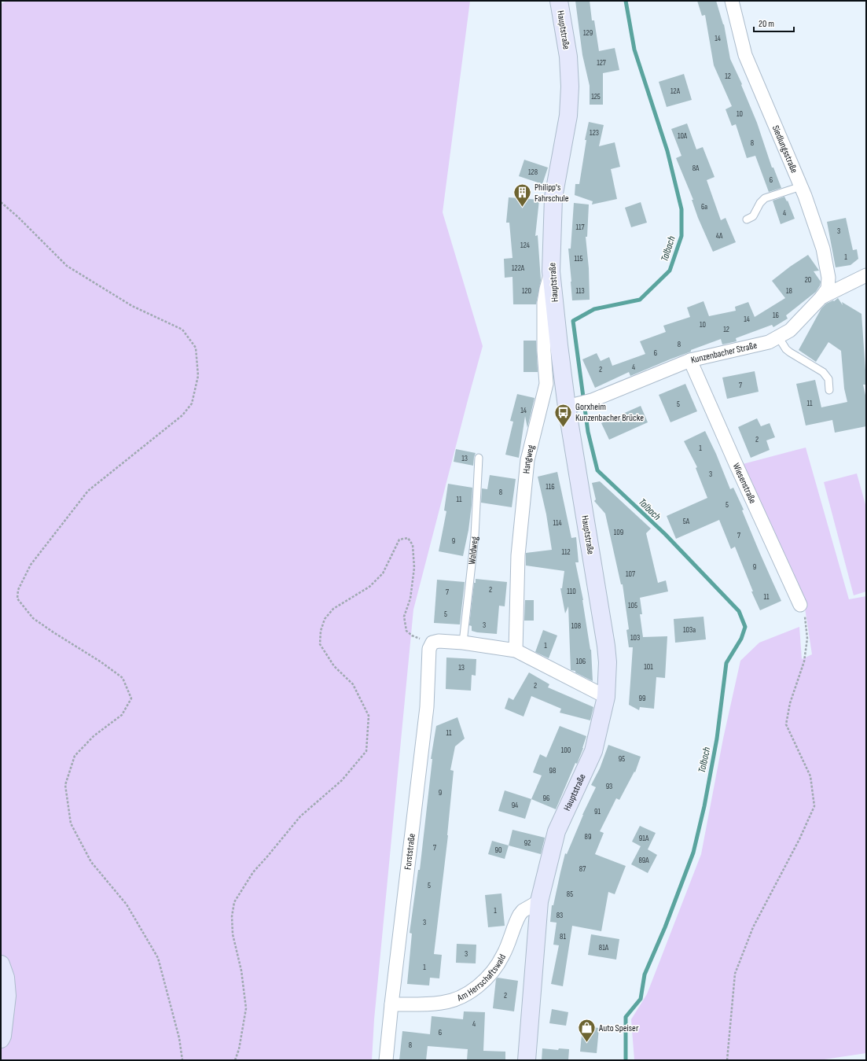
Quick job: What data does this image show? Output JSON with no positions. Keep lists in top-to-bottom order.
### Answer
{
  "streets": {
    "main road": ["Hauptstraße"],
    "street": [
      "Siedlungsstraße",
      "Kunzenbacher Straße",
      "Hangweg",
      "Wiesenstraße",
      "Forststraße",
      "Am Herrschaftswald"
    ],
    "lane": ["Waldweg"]
  },
  "crossings": [
    ["Hauptstraße", "Kunzenbacher Straße"],
    ["Hauptstraße", "Hangweg"],
    ["Hauptstraße", "Am Herrschaftswald"],
    ["Siedlungsstraße", "Kunzenbacher Straße"],
    ["Kunzenbacher Straße", "Wiesenstraße"],
    ["Forststraße", "Am Herrschaftswald"]
  ],
  "water": ["Talbach"],
  "places": {
    "building": ["Philipp's Fahrschule"],
    "bus stop": ["Gorxheim Kunzenbacher Brücke"],
    "shop": ["Auto Speiser"]
  },
  "house_numbers": [
    "129",
    "14",
    "127",
    "12",
    "12A",
    "125",
    "10",
    "123",
    "10A",
    "8",
    "8A",
    "128",
    "6",
    "6a",
    "4",
    "117",
    "3",
    "4A",
    "124",
    "1",
    "115",
    "122A",
    "20",
    "120",
    "113",
    "18",
    "16",
    "14",
    "10",
    "12",
    "8",
    "6",
    "4",
    "2",
    "7",
    "11",
    "5",
    "14",
    "2",
    "1",
    "13",
    "3",
    "116",
    "8",
    "11",
    "5",
    "5A",
    "114",
    "109",
    "7",
    "9",
    "112",
    "9",
    "107",
    "2",
    "110",
    "7",
    "11",
    "105",
    "5",
    "3",
    "108",
    "103a",
    "103",
    "1",
    "106",
    "101",
    "13",
    "2",
    "99",
    "11",
    "100",
    "95",
    "98",
    "93",
    "9",
    "96",
    "94",
    "91",
    "89",
    "91A",
    "92",
    "7",
    "90",
    "89A",
    "87",
    "5",
    "85",
    "1",
    "83",
    "3",
    "81",
    "81A",
    "3",
    "1",
    "2",
    "4",
    "6",
    "8"
  ],
  "scale_bar": "20 m"
}
